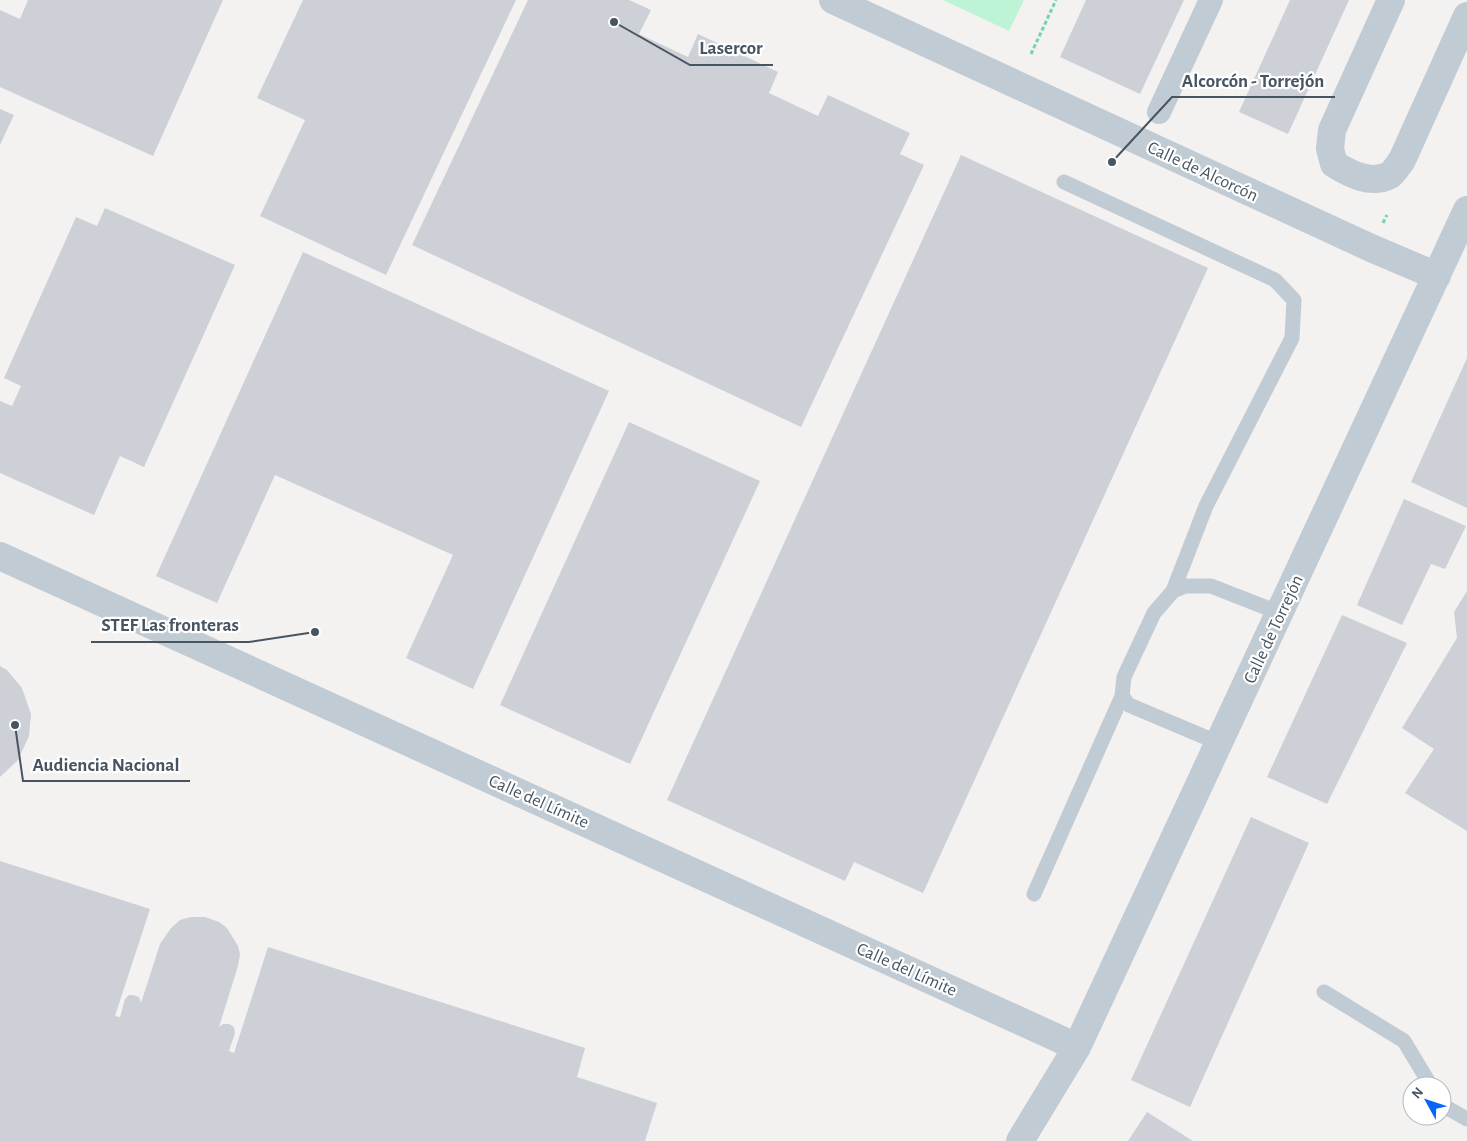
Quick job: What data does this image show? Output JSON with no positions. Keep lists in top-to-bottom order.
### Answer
{
  "streets": {
    "street": ["Calle de Alcorcón", "Calle de Torrejón", "Calle del Límite"]
  },
  "crossings": [
    ["Calle de Alcorcón", "Calle de Torrejón"],
    ["Calle de Torrejón", "Calle del Límite"]
  ],
  "places": [
    "Lasercor",
    "Alcorcón - Torrejón",
    "STEF Las fronteras",
    "Audiencia Nacional"
  ],
  "north": "top left"
}
